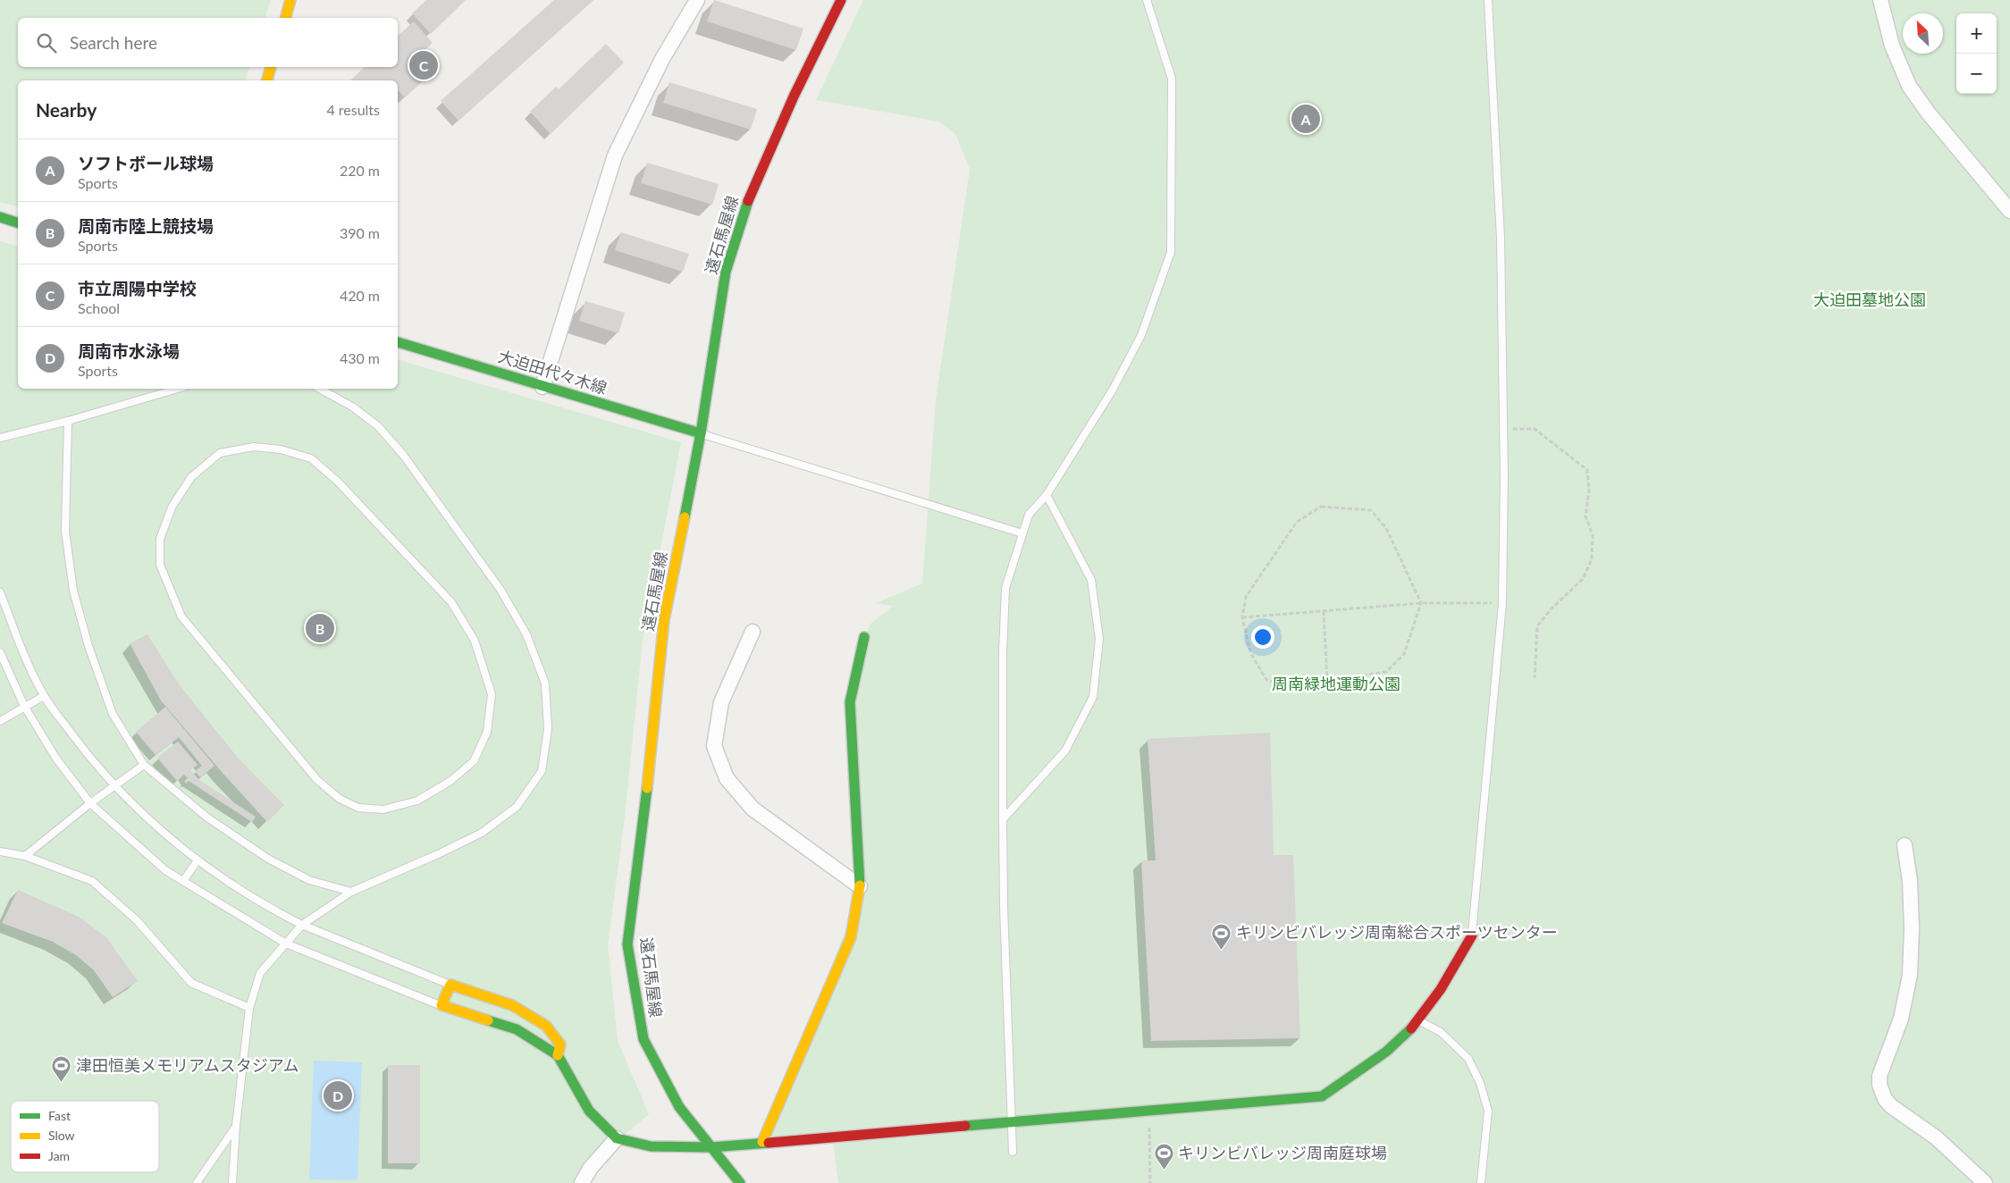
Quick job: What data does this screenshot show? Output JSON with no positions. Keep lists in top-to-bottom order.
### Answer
{
  "streets": {
    "street": ["遠石馬屋線", "大迫田代々木線"]
  },
  "crossings": [
    ["遠石馬屋線", "大迫田代々木線"]
  ],
  "parks": ["大迫田墓地公園", "周南緑地運動公園"],
  "places": {
    "sports": ["キリンビバレッジ周南総合スポーツセンター", "津田恒美メモリアムスタジアム", "キリンビバレッジ周南庭球場"]
  },
  "legend": ["Fast", "Slow", "Jam"],
  "north": "top left",
  "page": {
    "map_buttons": ["+", "−"],
    "search": "Search here",
    "pins": [
      "C",
      "A",
      "B",
      "D"
    ],
    "heading": ["Nearby", "4 results"],
    "list": [
      {
        "mark": "A",
        "name": "ソフトボール球場",
        "note": "Sports",
        "value": "220 m"
      },
      {
        "mark": "B",
        "name": "周南市陸上競技場",
        "note": "Sports",
        "value": "390 m"
      },
      {
        "mark": "C",
        "name": "市立周陽中学校",
        "note": "School",
        "value": "420 m"
      },
      {
        "mark": "D",
        "name": "周南市水泳場",
        "note": "Sports",
        "value": "430 m"
      }
    ]
  }
}
